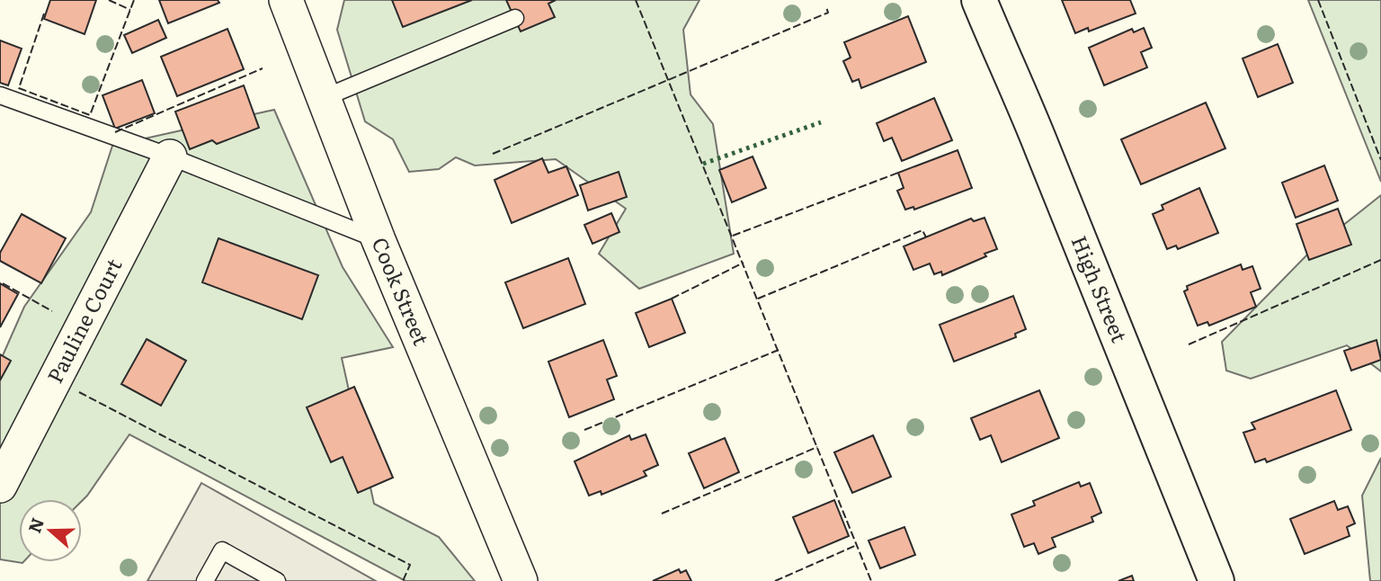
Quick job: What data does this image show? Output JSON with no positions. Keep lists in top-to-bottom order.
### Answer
{
  "streets": {
    "street": ["High Street", "Cook Street", "Pauline Court"]
  },
  "north": "left"
}
